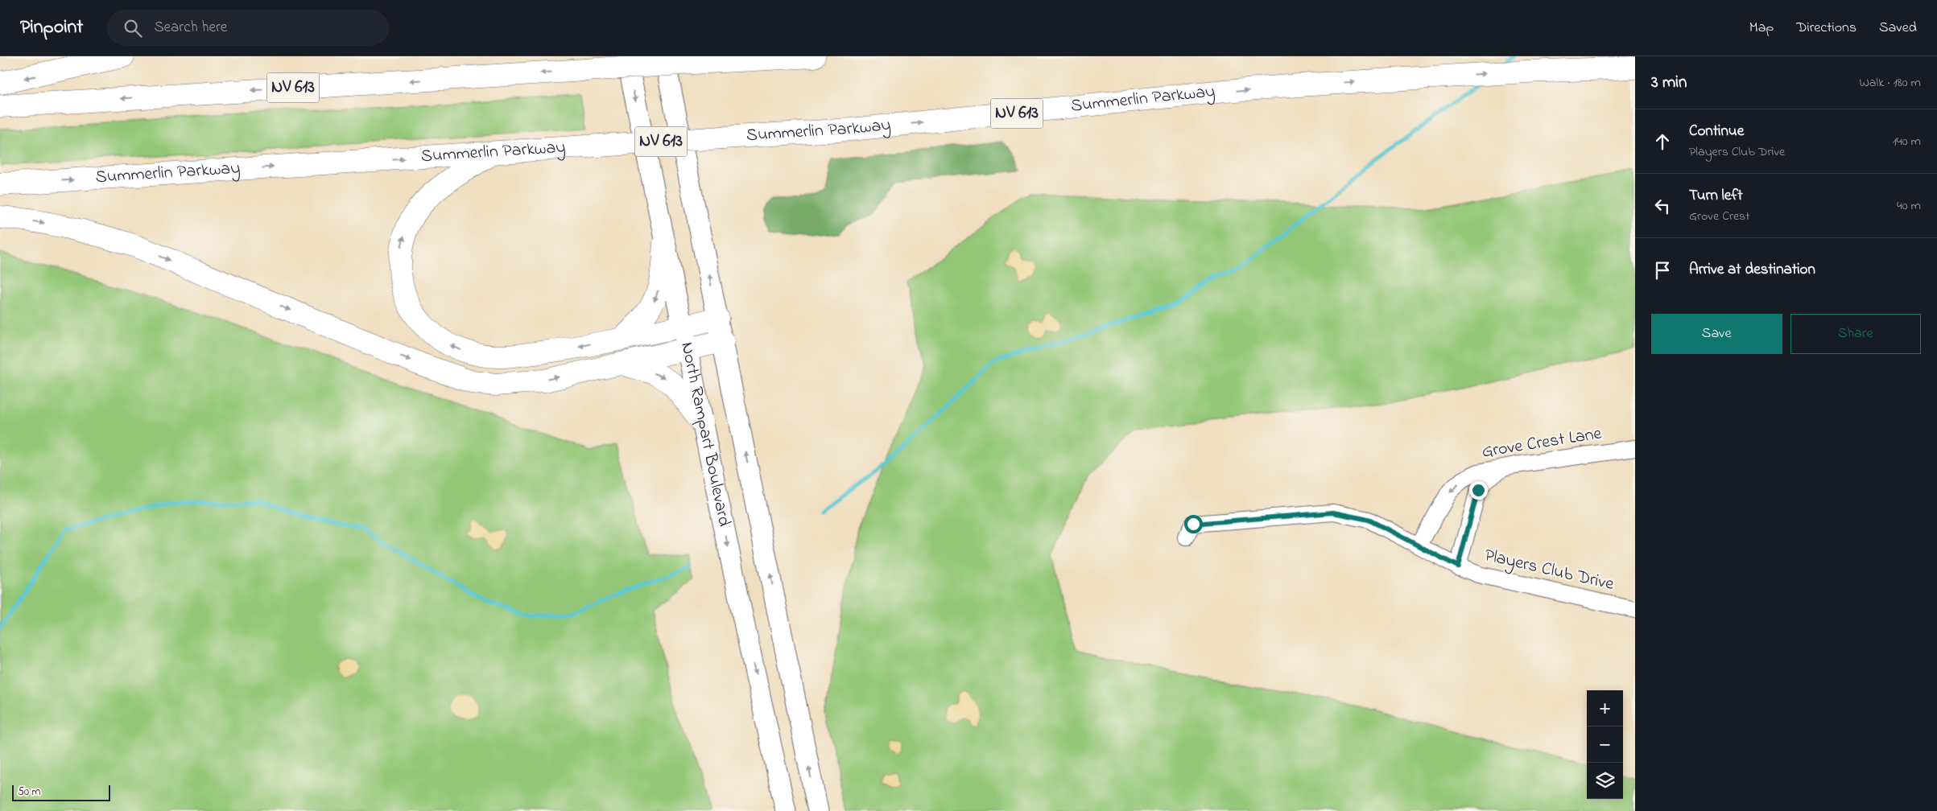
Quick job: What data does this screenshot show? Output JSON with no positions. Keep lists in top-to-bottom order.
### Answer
{
  "streets": {
    "highway": ["NV 613", "Summerlin Parkway"],
    "main road": ["North Rampart Boulevard"],
    "street": ["Grove Crest Lane", "Players Club Drive"]
  },
  "crossings": [
    ["Grove Crest Lane", "Players Club Drive"]
  ],
  "one_way": ["Grove Crest Lane"],
  "scale_bar": "50 m",
  "page": {
    "header": "Pinpoint",
    "search": "Search here",
    "nav": ["Map", "Directions", "Saved"],
    "heading": ["3 min", "Walk · 180 m"],
    "list": [
      ["Continue", "Players Club Drive", "140 m"],
      ["Turn left", "Grove Crest", "40 m"],
      "Arrive at destination"
    ],
    "buttons": ["Save", "Share"],
    "map_buttons": ["+", "−"],
    "scale": "50 m"
  }
}
